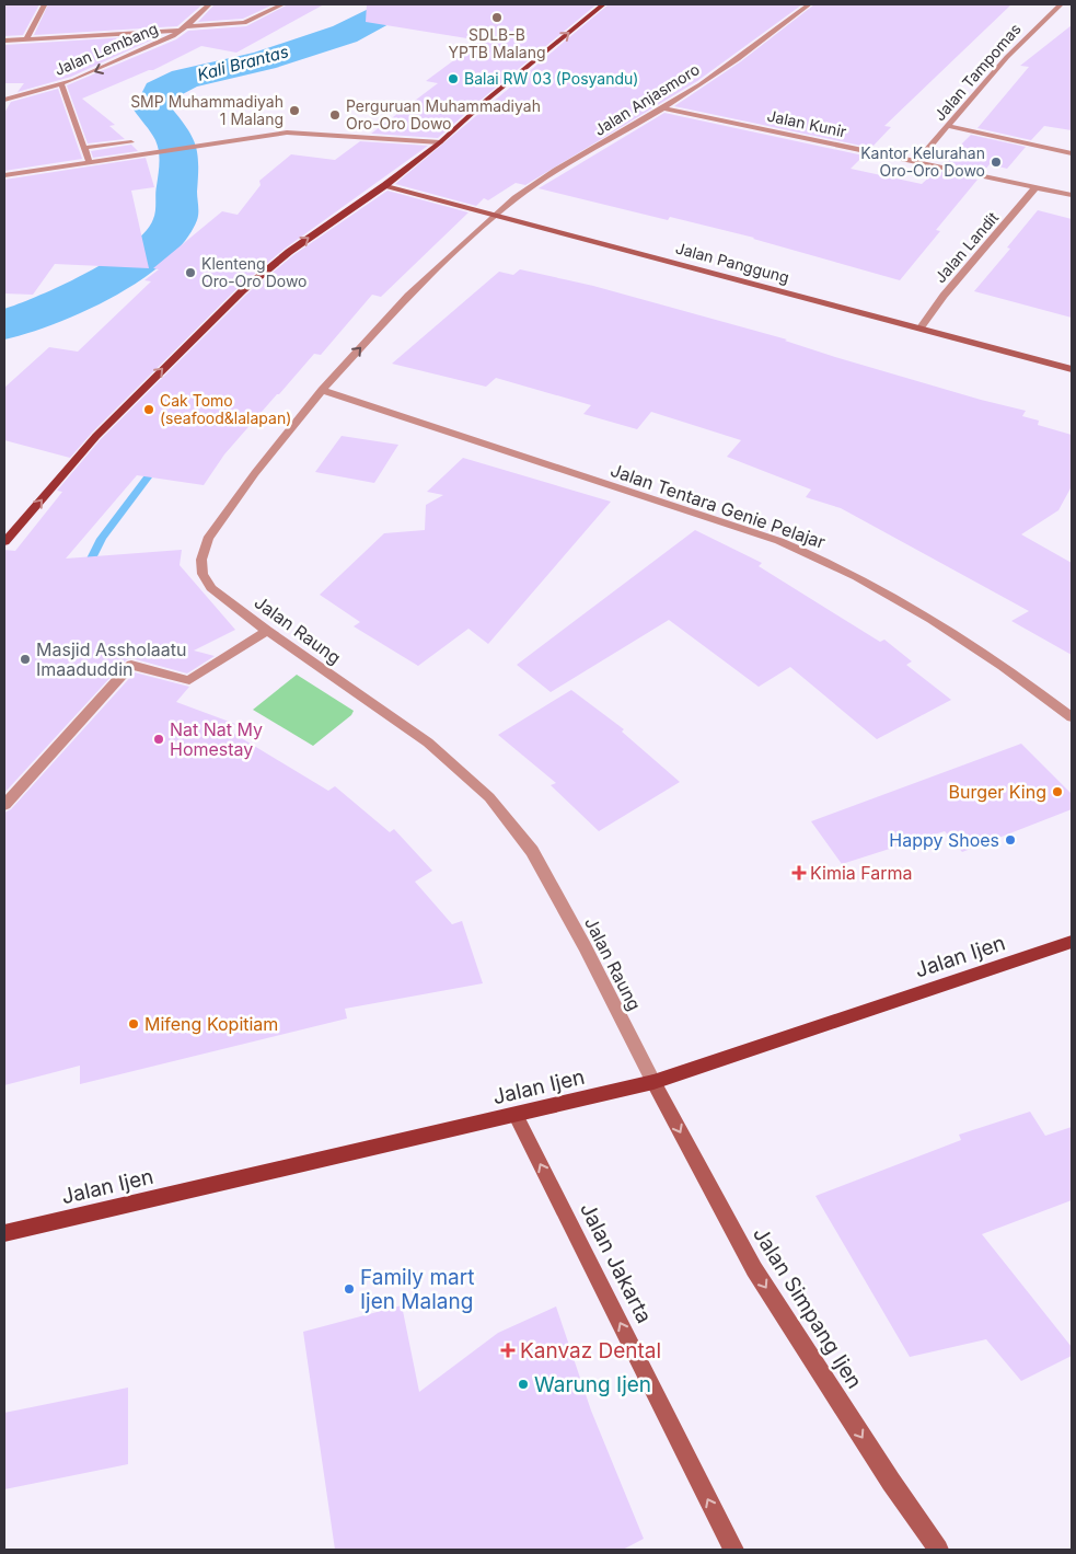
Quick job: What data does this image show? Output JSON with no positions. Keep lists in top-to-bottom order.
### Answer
{
  "streets": {
    "main road": [
      "Jalan Panggung",
      "Jalan Ijen",
      "Jalan Jakarta",
      "Jalan Simpang Ijen"
    ],
    "street": [
      "Jalan Lembang",
      "Jalan Tampomas",
      "Jalan Anjasmoro",
      "Jalan Kunir",
      "Jalan Landit",
      "Jalan Tentara Genie Pelajar",
      "Jalan Raung"
    ]
  },
  "crossings": [
    ["Jalan Tampomas", "Jalan Kunir"],
    ["Jalan Anjasmoro", "Jalan Kunir"],
    ["Jalan Anjasmoro", "Jalan Panggung"],
    ["Jalan Anjasmoro", "Jalan Raung"],
    ["Jalan Kunir", "Jalan Landit"],
    ["Jalan Landit", "Jalan Panggung"],
    ["Jalan Panggung", "Jalan Raung"],
    ["Jalan Tentara Genie Pelajar", "Jalan Raung"],
    ["Jalan Raung", "Jalan Ijen"],
    ["Jalan Raung", "Jalan Simpang Ijen"],
    ["Jalan Ijen", "Jalan Jakarta"],
    ["Jalan Ijen", "Jalan Simpang Ijen"]
  ],
  "one_way": ["Jalan Jakarta", "Jalan Simpang Ijen"],
  "water": ["Kali Brantas"],
  "places": {
    "other": [
      "SDLB-B YPTB Malang",
      "Balai RW 03 (Posyandu)",
      "SMP Muhammadiyah 1 Malang",
      "Perguruan Muhammadiyah Oro-Oro Dowo",
      "Kantor Kelurahan Oro-Oro Dowo",
      "Klenteng Oro-Oro Dowo",
      "Cak Tomo (seafood&lalapan)",
      "Masjid Assholaatu Imaaduddin",
      "Nat Nat My Homestay",
      "Burger King",
      "Happy Shoes",
      "Mifeng Kopitiam",
      "Family mart Ijen Malang",
      "Warung Ijen"
    ],
    "health": ["Kimia Farma", "Kanvaz Dental"]
  }
}
